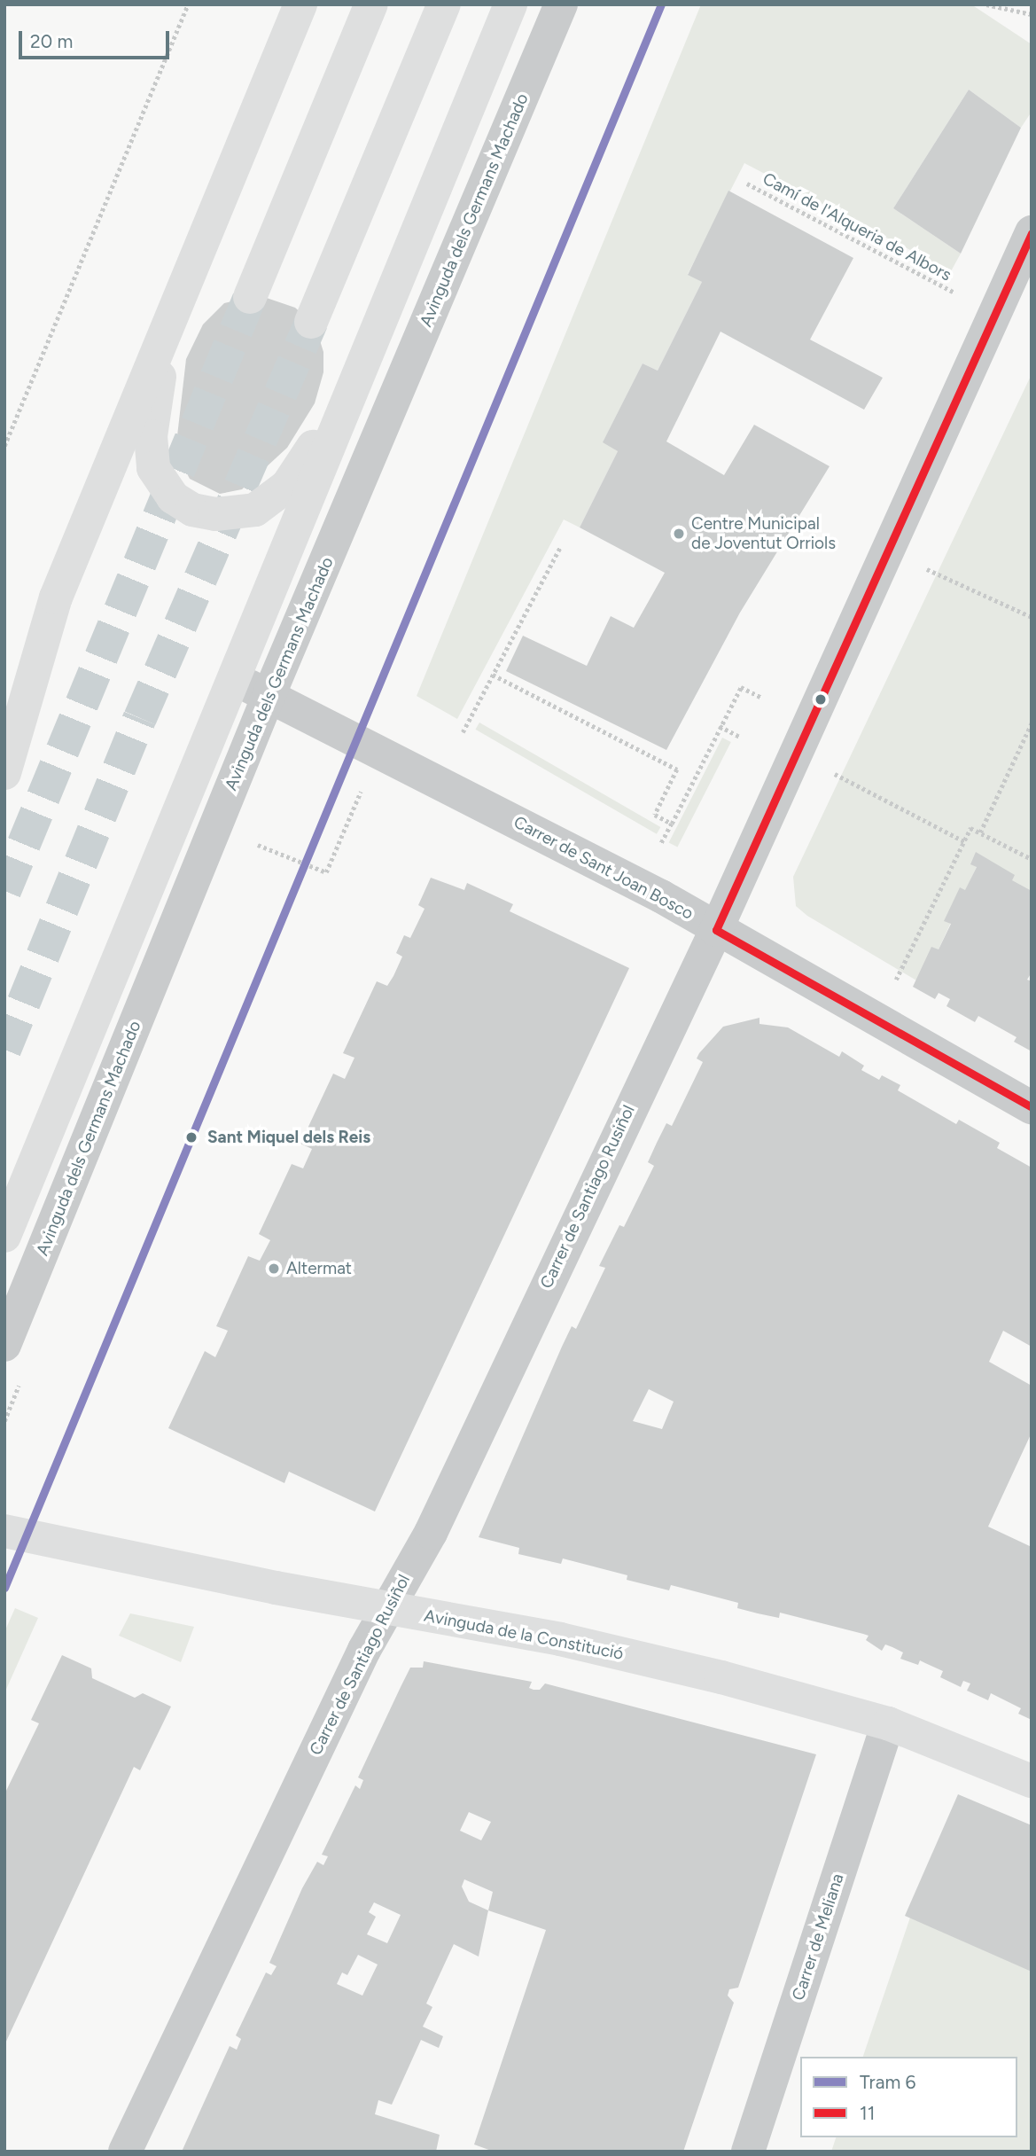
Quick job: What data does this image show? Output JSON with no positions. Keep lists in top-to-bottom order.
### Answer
{
  "streets": {
    "main road": ["Avinguda de la Constitució"],
    "street": [
      "Avinguda dels Germans Machado",
      "Carrer de Sant Joan Bosco",
      "Carrer de Santiago Rusiñol",
      "Carrer de Meliana"
    ],
    "path": ["Camí de l'Alqueria de Albors"]
  },
  "crossings": [
    ["Avinguda dels Germans Machado", "Carrer de Sant Joan Bosco"],
    ["Carrer de Sant Joan Bosco", "Carrer de Santiago Rusiñol"],
    ["Carrer de Santiago Rusiñol", "Avinguda de la Constitució"],
    ["Avinguda de la Constitució", "Carrer de Meliana"]
  ],
  "places": ["Centre Municipal de Joventut Orriols", "Sant Miquel dels Reis", "Altermat"],
  "lines": ["tram line 6", "transit line 11"],
  "legend": ["Tram 6", "11"],
  "scale_bar": "20 m"
}
